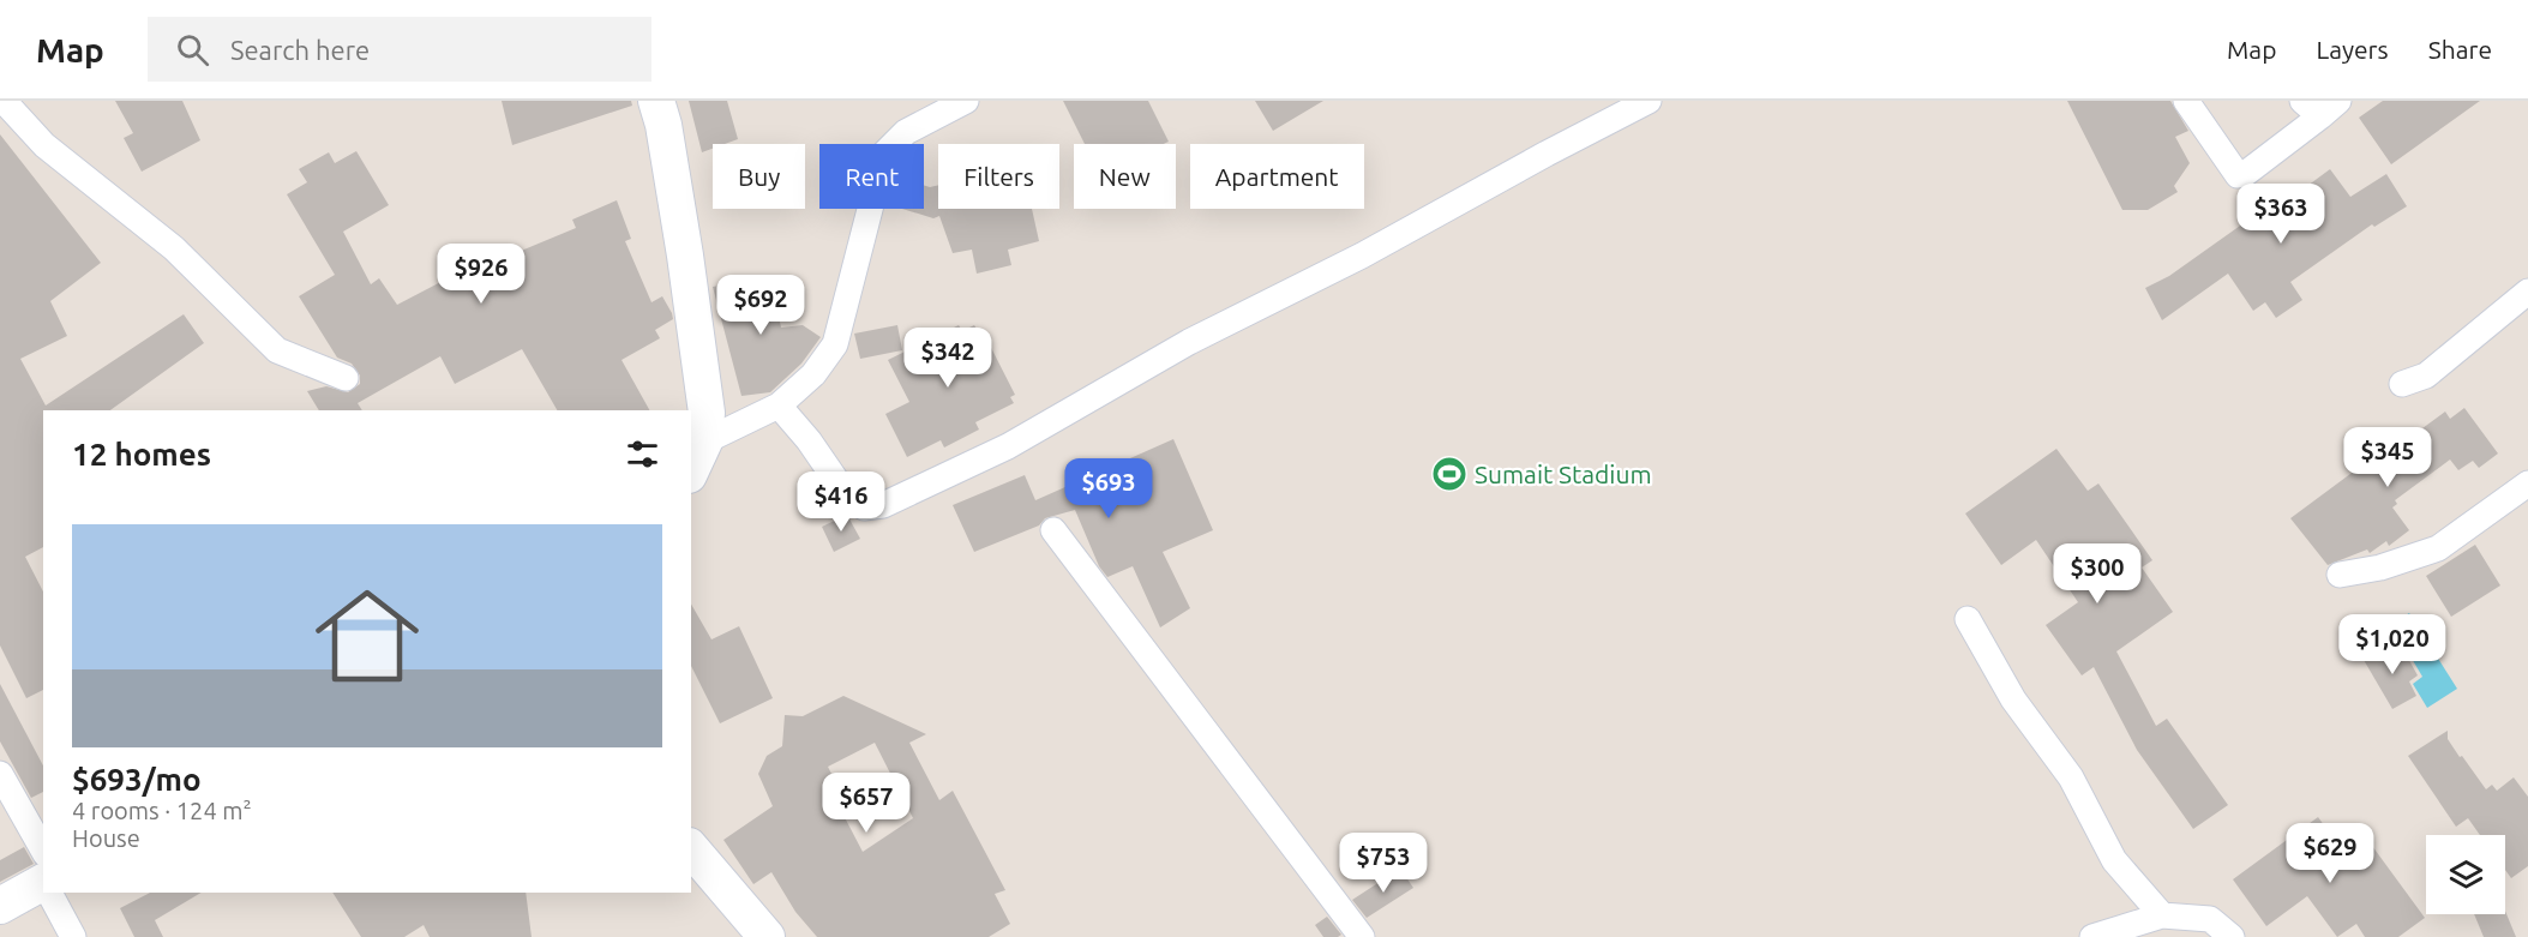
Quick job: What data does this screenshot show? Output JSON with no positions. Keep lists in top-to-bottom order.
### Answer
{
  "places": {
    "sports": ["Sumait Stadium"]
  },
  "page": {
    "header": "Map",
    "search": "Search here",
    "nav": ["Map", "Layers", "Share"],
    "chip": [
      "Buy",
      "Rent",
      "Filters",
      "New",
      "Apartment"
    ],
    "price": [
      "$363",
      "$926",
      "$692",
      "$342",
      "$345",
      "$693",
      "$416",
      "$300",
      "$1,020",
      "$657",
      "$629",
      "$753"
    ],
    "heading": "12 homes",
    "list": [
      {
        "name": "$693/mo",
        "note": "4 rooms · 124 m² · House"
      }
    ]
  }
}
